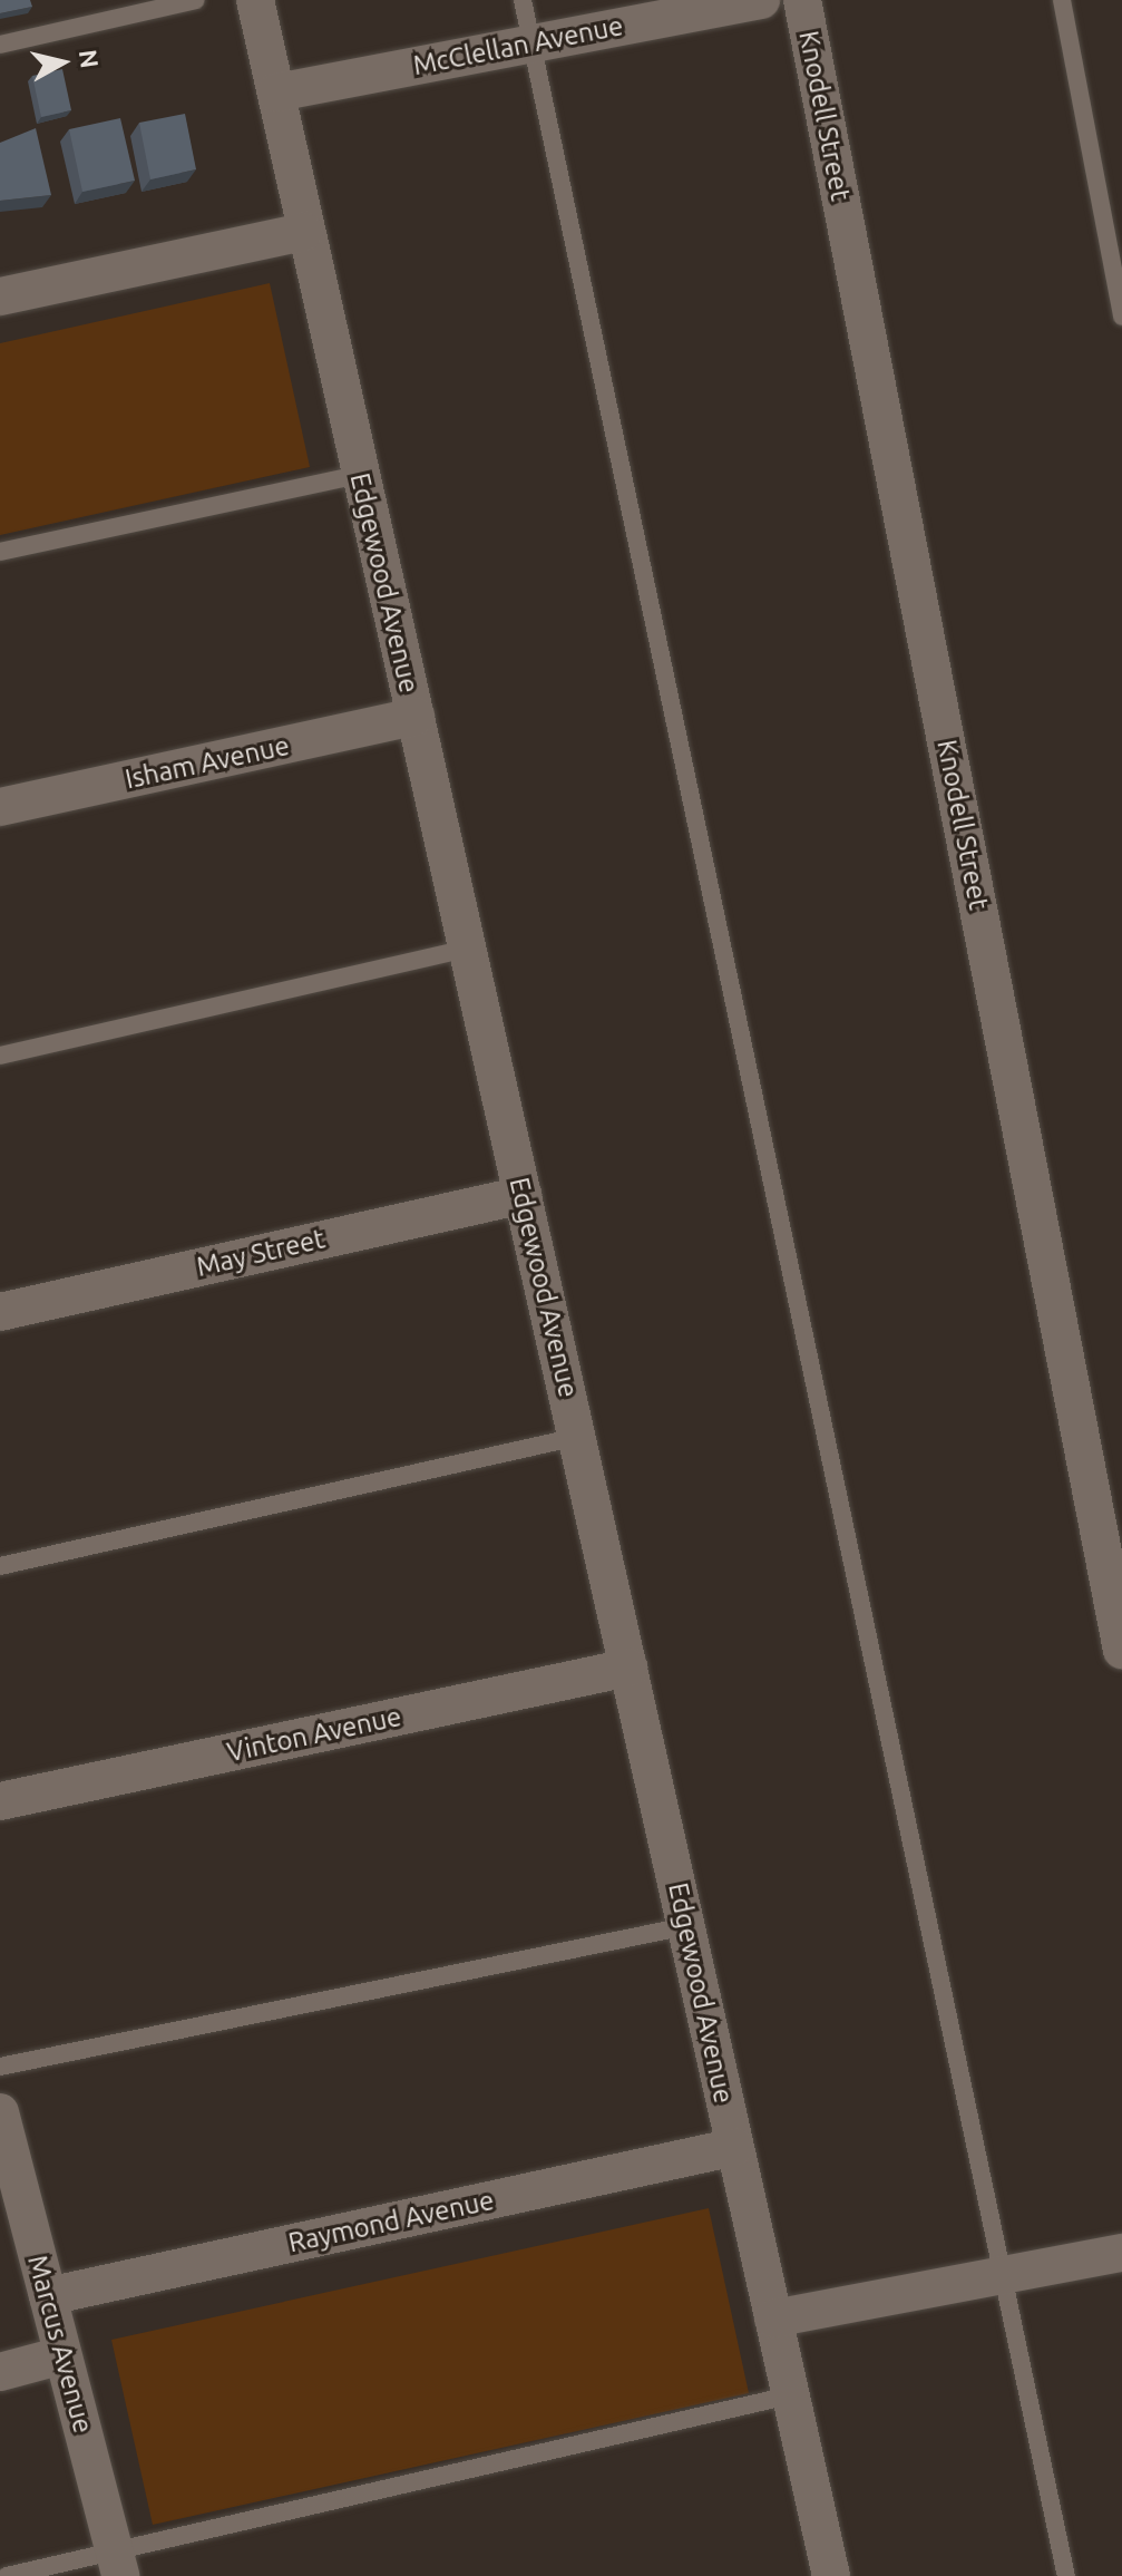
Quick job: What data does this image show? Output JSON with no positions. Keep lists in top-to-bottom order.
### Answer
{
  "streets": {
    "street": [
      "McClellan Avenue",
      "Knodell Street",
      "Edgewood Avenue",
      "Isham Avenue",
      "May Street",
      "Vinton Avenue",
      "Raymond Avenue",
      "Marcus Avenue"
    ]
  },
  "crossings": [
    ["McClellan Avenue", "Edgewood Avenue"],
    ["Edgewood Avenue", "Isham Avenue"],
    ["Edgewood Avenue", "May Street"],
    ["Edgewood Avenue", "Vinton Avenue"],
    ["Edgewood Avenue", "Raymond Avenue"],
    ["Raymond Avenue", "Marcus Avenue"]
  ],
  "north": "right"
}
